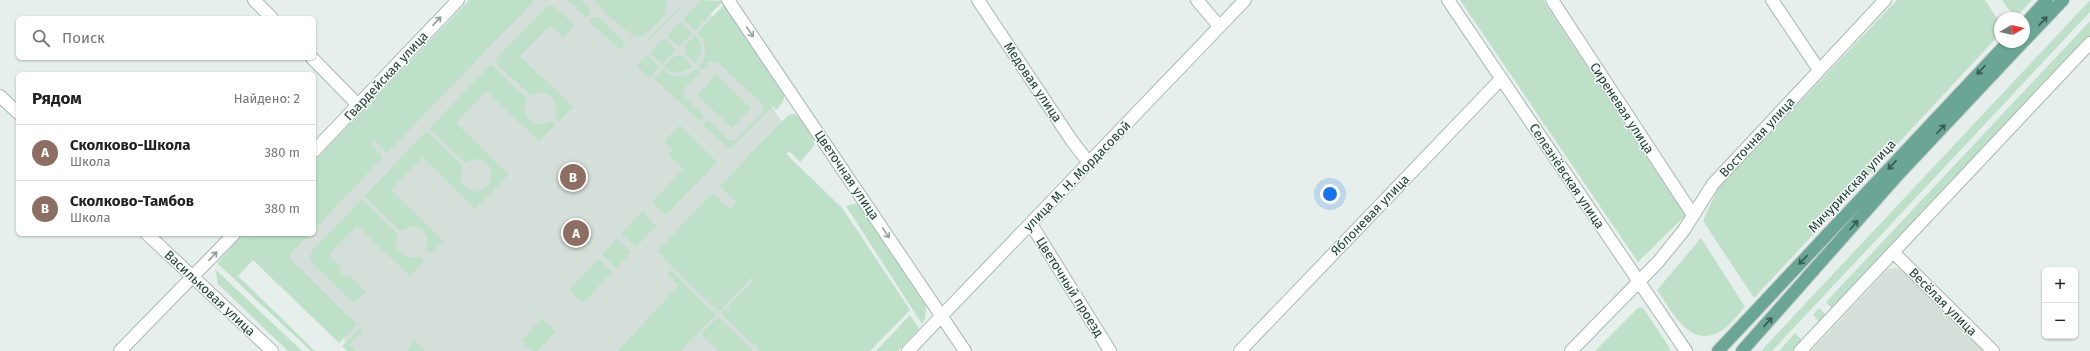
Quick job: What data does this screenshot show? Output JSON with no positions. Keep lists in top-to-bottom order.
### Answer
{
  "streets": {
    "main road": ["Мичуринская улица"],
    "street": [
      "Гвардейская улица",
      "Медовая улица",
      "Сиреневая улица",
      "Восточная улица",
      "Цветочная улица",
      "улица М. Н. Мордасовой",
      "Селезнёвская улица",
      "Яблоневая улица",
      "Цветочный проезд",
      "Васильковая улица",
      "Весёлая улица"
    ]
  },
  "crossings": [
    ["Медовая улица", "улица М. Н. Мордасовой"],
    ["Сиреневая улица", "Восточная улица"],
    ["Восточная улица", "Селезнёвская улица"],
    ["Цветочная улица", "улица М. Н. Мордасовой"],
    ["улица М. Н. Мордасовой", "Цветочный проезд"],
    ["Селезнёвская улица", "Яблоневая улица"]
  ],
  "one_way": ["Гвардейская улица", "Цветочная улица"],
  "north": "right",
  "page": {
    "search": "Поиск",
    "heading": ["Рядом", "Найдено: 2"],
    "list": [
      {
        "mark": "A",
        "name": "Сколково-Школа",
        "note": "Школа",
        "value": "380 m"
      },
      {
        "mark": "B",
        "name": "Сколково-Тамбов",
        "note": "Школа",
        "value": "380 m"
      }
    ],
    "pins": ["B", "A"],
    "map_buttons": ["+", "−"]
  }
}
